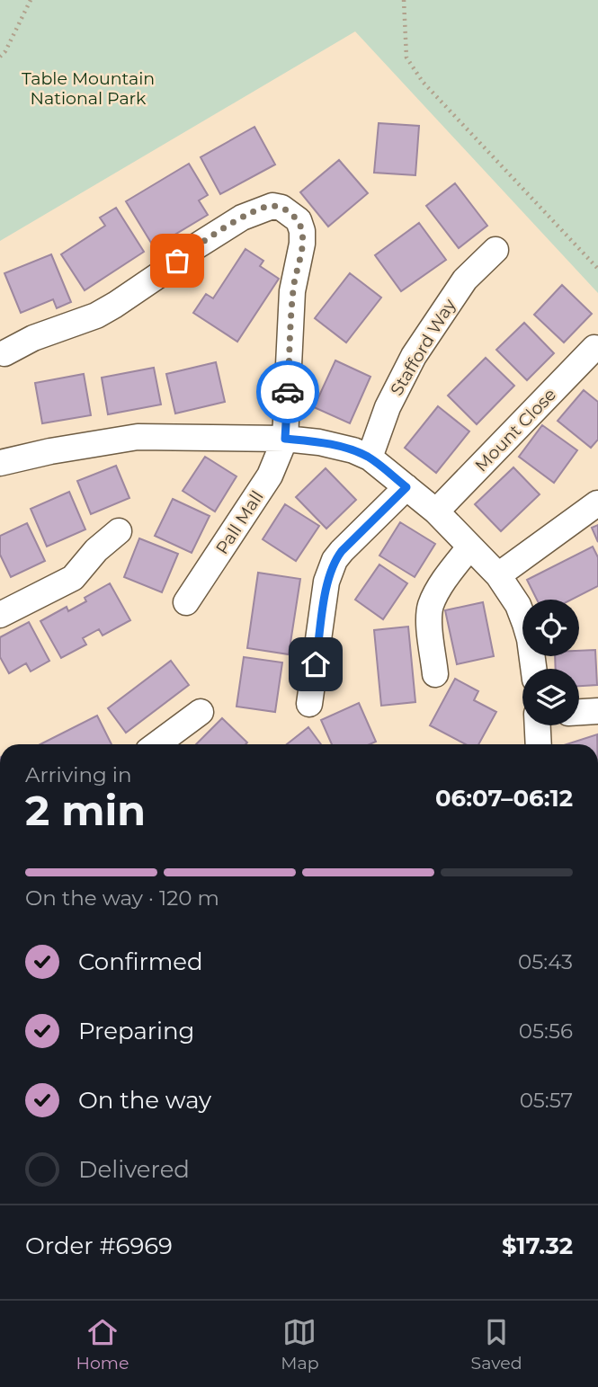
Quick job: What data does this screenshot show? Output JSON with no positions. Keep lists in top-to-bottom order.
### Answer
{
  "streets": {
    "street": ["Stafford Way", "Mount Close", "Pall Mall"]
  },
  "parks": ["Table Mountain National Park"],
  "page": {
    "heading": ["2 min", "Arriving in", "06:07–06:12"],
    "panel": ["Order #6969", "$17.32"],
    "bar": "On the way · 120 m",
    "list": [
      ["Confirmed", "05:43"],
      ["Preparing", "05:56"],
      ["On the way", "05:57"],
      "Delivered"
    ],
    "tabs": ["Home", "Map", "Saved"]
  }
}
